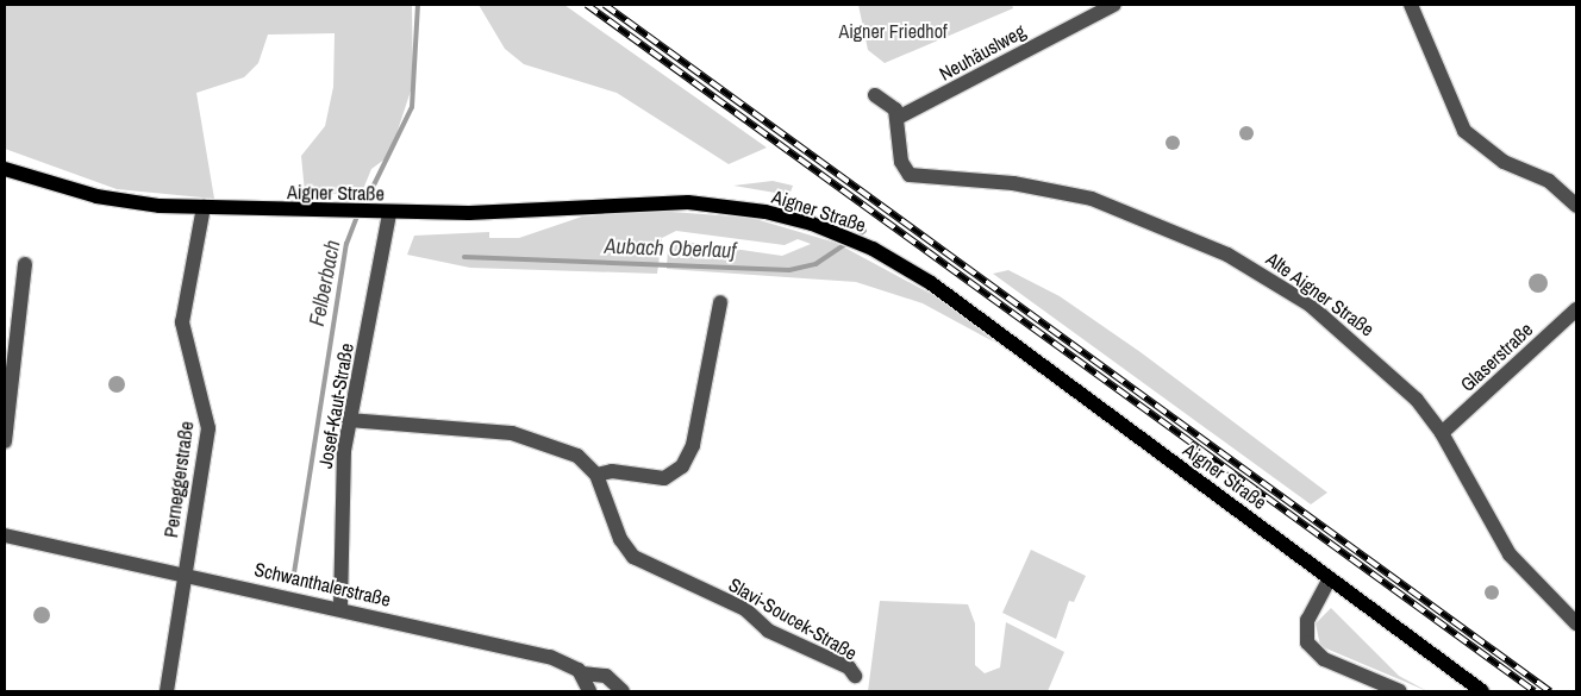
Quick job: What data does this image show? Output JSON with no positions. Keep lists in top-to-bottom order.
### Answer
{
  "streets": {
    "main road": ["Aigner Straße"],
    "street": [
      "Neuhäuslweg",
      "Alte Aigner Straße",
      "Glaserstraße",
      "Josef-Kaut-Straße",
      "Perneggerstraße",
      "Schwanthalerstraße",
      "Slavi-Soucek-Straße"
    ]
  },
  "crossings": [
    ["Neuhäuslweg", "Alte Aigner Straße"],
    ["Aigner Straße", "Josef-Kaut-Straße"],
    ["Aigner Straße", "Perneggerstraße"],
    ["Alte Aigner Straße", "Glaserstraße"],
    ["Josef-Kaut-Straße", "Schwanthalerstraße"],
    ["Josef-Kaut-Straße", "Slavi-Soucek-Straße"],
    ["Perneggerstraße", "Schwanthalerstraße"]
  ],
  "water": ["Aubach Oberlauf", "Felberbach"],
  "parks": ["Aigner Friedhof"]
}
